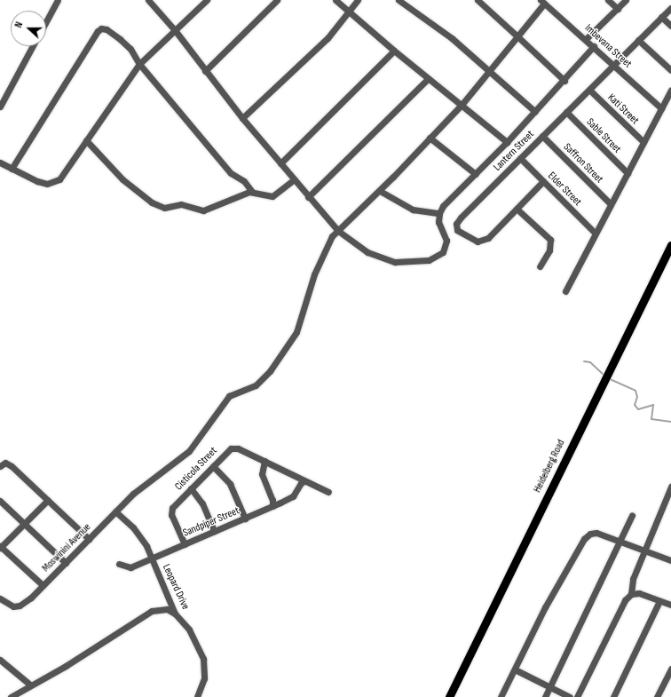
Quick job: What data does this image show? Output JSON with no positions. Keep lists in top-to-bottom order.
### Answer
{
  "streets": {
    "main road": ["Heidelberg Road"],
    "street": [
      "Imbevana Street",
      "Kati Street",
      "Sable Street",
      "Lantern Street",
      "Saffron Street",
      "Elder Street",
      "Cisticola Street",
      "Sandpiper Street",
      "Moswinini Avenue",
      "Leopard Drive"
    ]
  },
  "crossings": [
    ["Imbevana Street", "Lantern Street"],
    ["Imbevana Street", "Moswinini Avenue"],
    ["Kati Street", "Lantern Street"],
    ["Sable Street", "Lantern Street"],
    ["Lantern Street", "Saffron Street"],
    ["Lantern Street", "Elder Street"],
    ["Cisticola Street", "Sandpiper Street"],
    ["Sandpiper Street", "Leopard Drive"],
    ["Moswinini Avenue", "Leopard Drive"]
  ],
  "north": "left"
}
